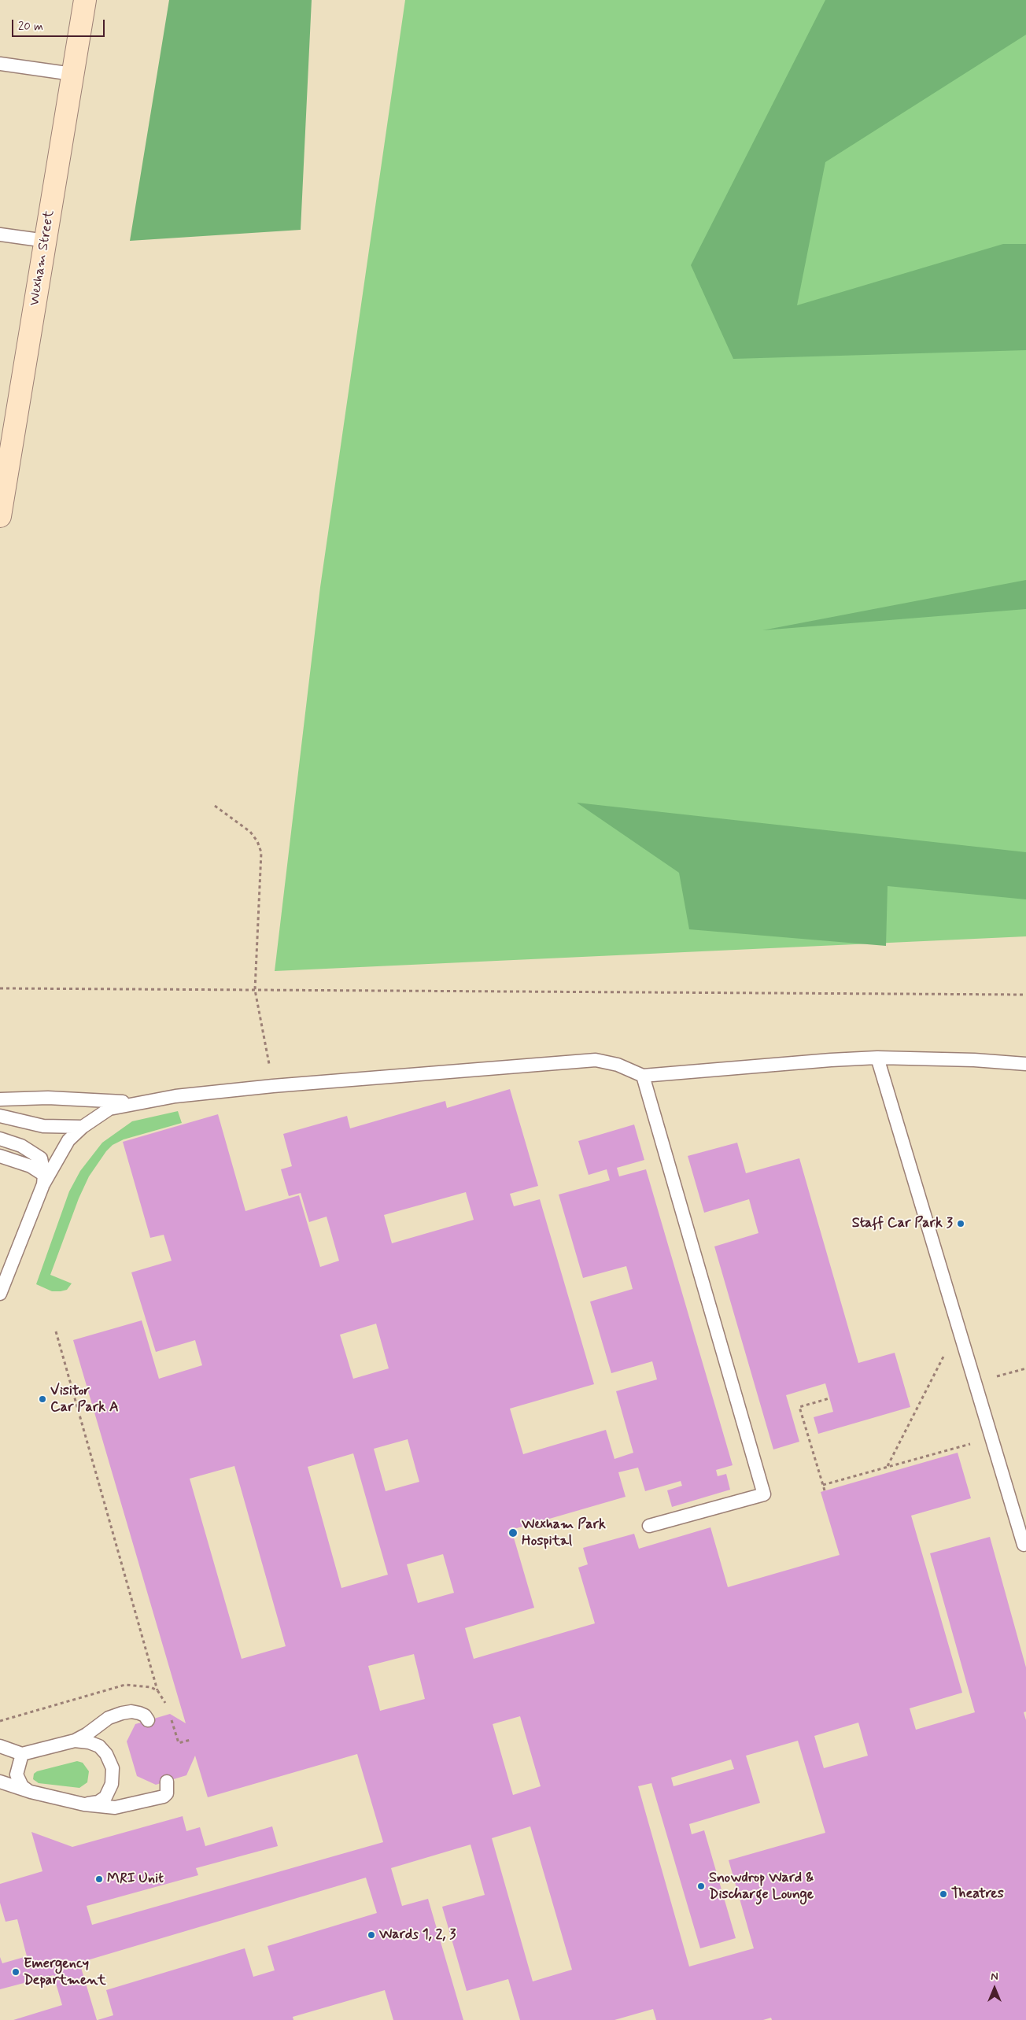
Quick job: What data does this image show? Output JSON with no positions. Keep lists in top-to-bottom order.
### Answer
{
  "streets": {
    "street": ["Wexham Street"]
  },
  "places": [
    "Staff Car Park 3",
    "Visitor Car Park A",
    "Wexham Park Hospital",
    "MRI Unit",
    "Snowdrop Ward & Discharge Lounge",
    "Theatres",
    "Wards 1, 2, 3",
    "Emergency Department"
  ],
  "scale_bar": "20 m",
  "north": "top"
}
